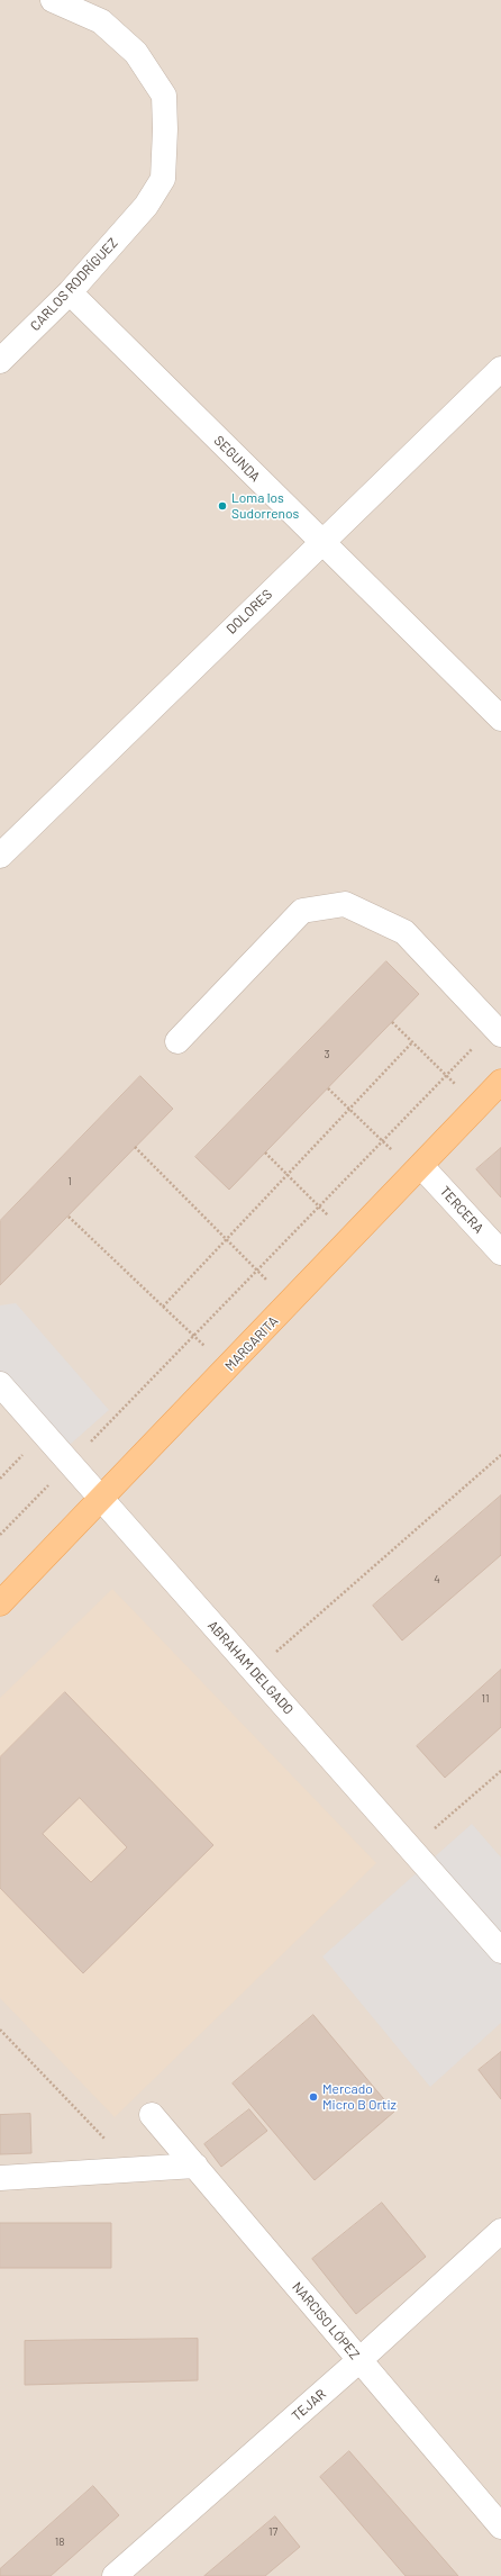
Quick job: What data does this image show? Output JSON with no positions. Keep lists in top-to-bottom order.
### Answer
{
  "streets": {
    "main road": ["MARGARITA"],
    "street": [
      "CARLOS RODRÍGUEZ",
      "SEGUNDA",
      "DOLORES",
      "TERCERA",
      "ABRAHAM DELGADO",
      "NARCISO LÓPEZ",
      "TEJAR"
    ]
  },
  "crossings": [
    ["CARLOS RODRÍGUEZ", "SEGUNDA"],
    ["SEGUNDA", "DOLORES"],
    ["TERCERA", "MARGARITA"],
    ["MARGARITA", "ABRAHAM DELGADO"],
    ["NARCISO LÓPEZ", "TEJAR"]
  ],
  "places": ["Loma los Sudorrenos", "Mercado Micro B Ortiz"],
  "house_numbers": [
    "3",
    "1",
    "4",
    "11",
    "17",
    "18"
  ]
}
